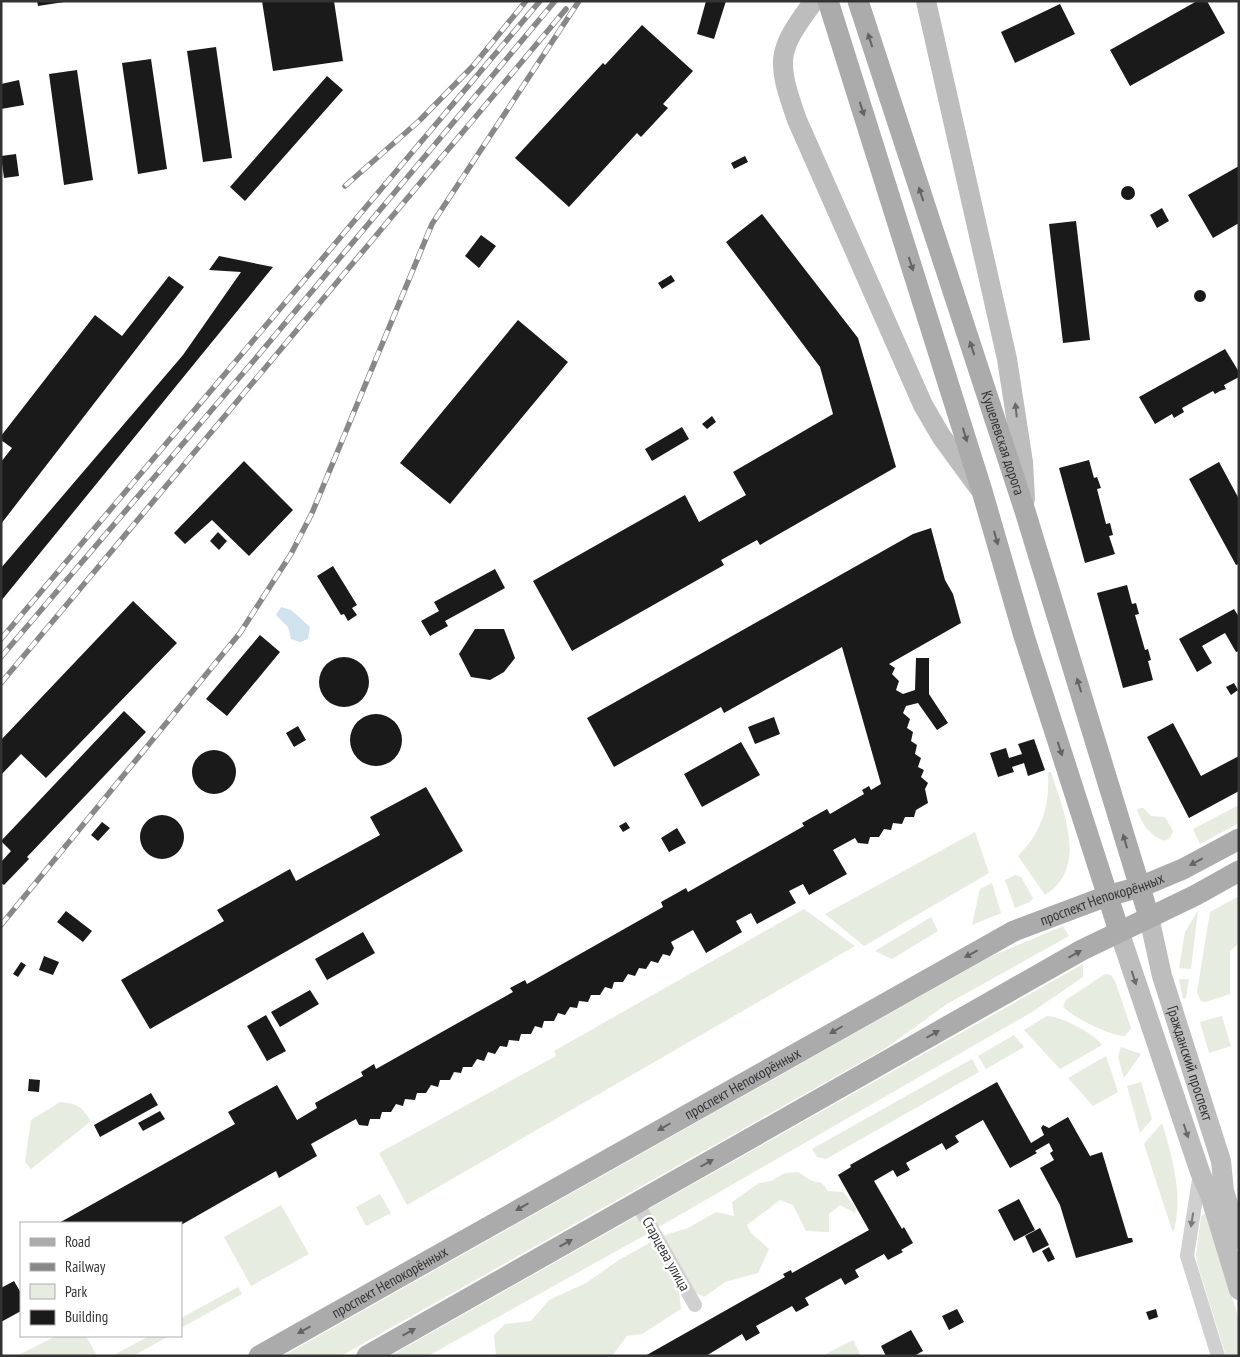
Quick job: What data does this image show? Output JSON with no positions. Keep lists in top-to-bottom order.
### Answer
{
  "streets": {
    "main road": ["Кушелевская дорога", "проспект Непокорённых", "Гражданский проспект"],
    "street": ["Старцева улица"]
  },
  "crossings": [
    ["Кушелевская дорога", "проспект Непокорённых"],
    ["Кушелевская дорога", "Гражданский проспект"],
    ["проспект Непокорённых", "Гражданский проспект"],
    ["проспект Непокорённых", "Старцева улица"]
  ],
  "legend": [
    "Road",
    "Railway",
    "Park",
    "Building"
  ]
}
